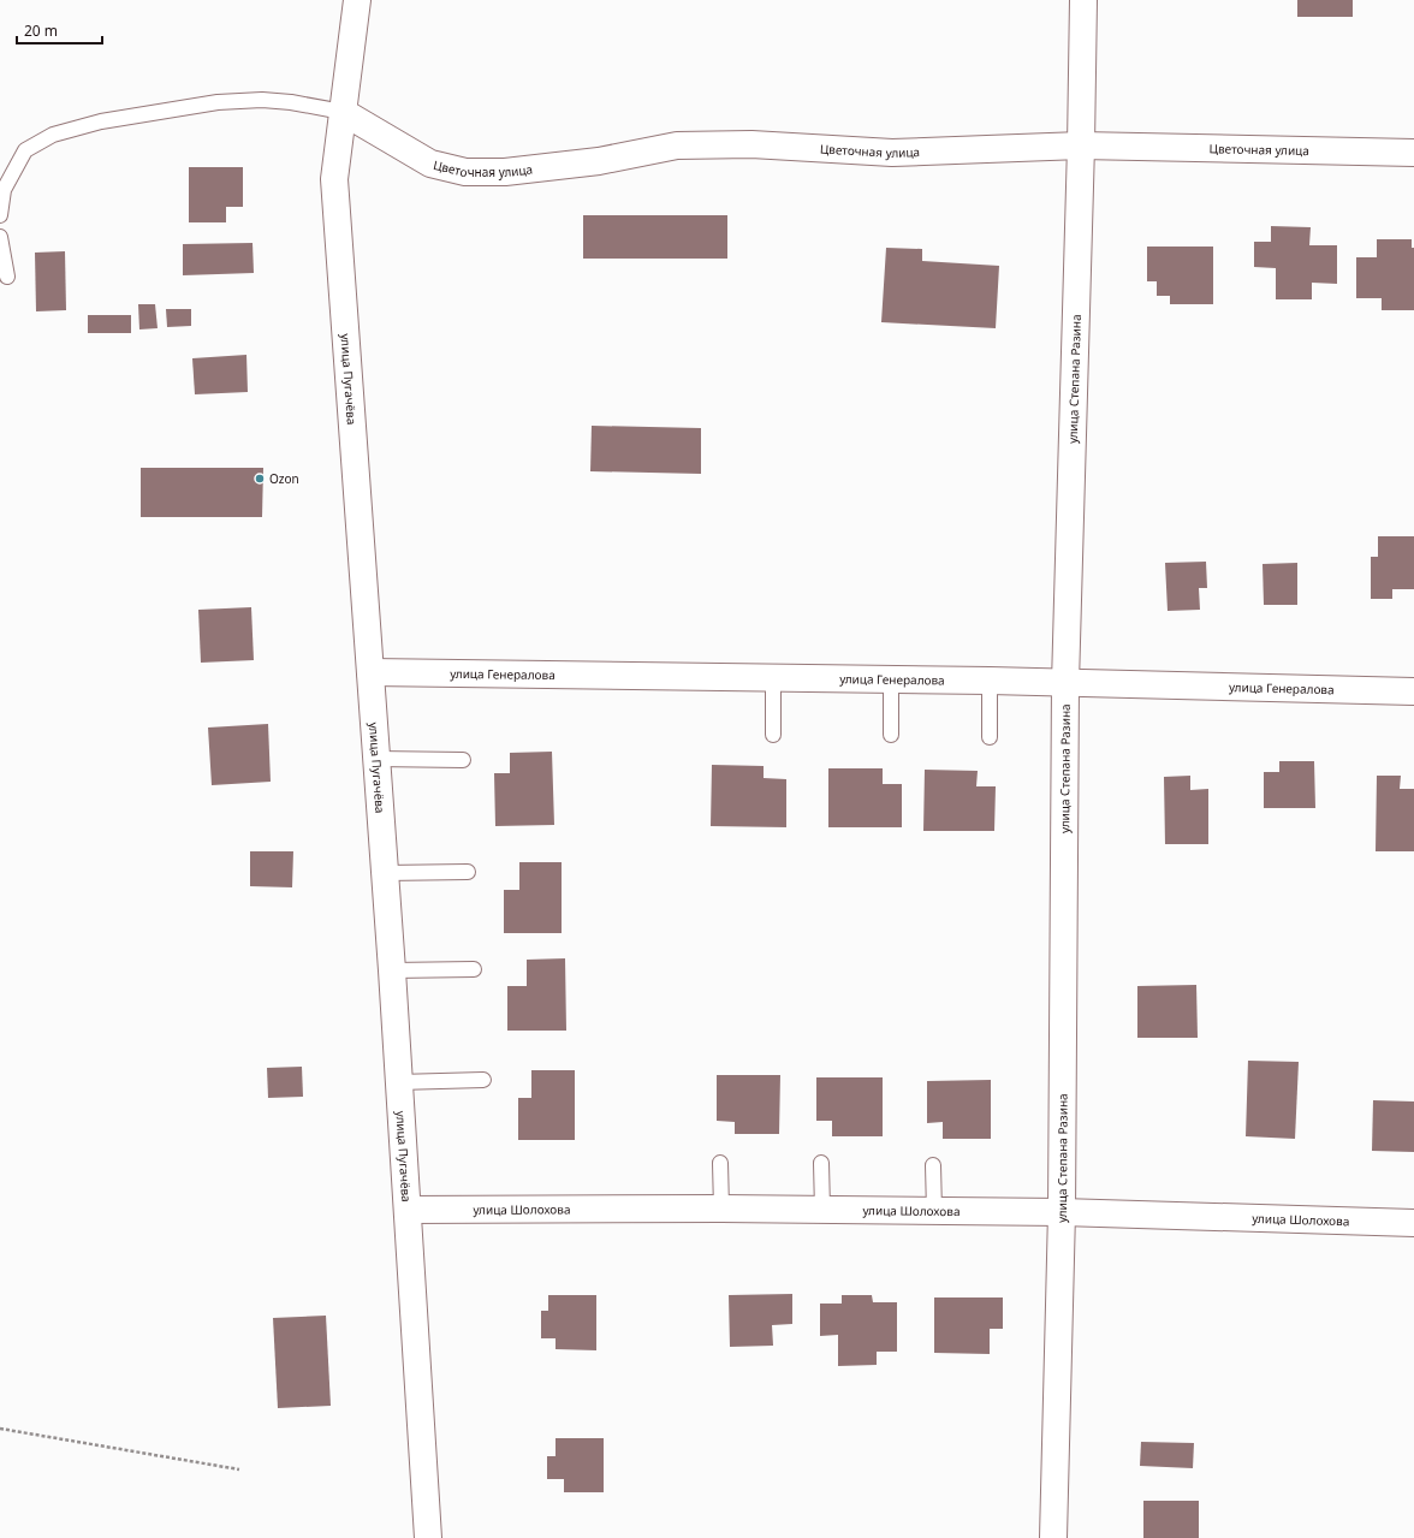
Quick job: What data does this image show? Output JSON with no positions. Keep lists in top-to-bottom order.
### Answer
{
  "streets": {
    "street": [
      "Цветочная улица",
      "улица Пугачёва",
      "улица Степана Разина",
      "улица Генералова",
      "улица Шолохова"
    ]
  },
  "crossings": [
    ["Цветочная улица", "улица Пугачёва"],
    ["Цветочная улица", "улица Степана Разина"],
    ["улица Пугачёва", "улица Генералова"],
    ["улица Пугачёва", "улица Шолохова"],
    ["улица Степана Разина", "улица Генералова"],
    ["улица Степана Разина", "улица Шолохова"]
  ],
  "places": ["Ozon"],
  "scale_bar": "20 m"
}
